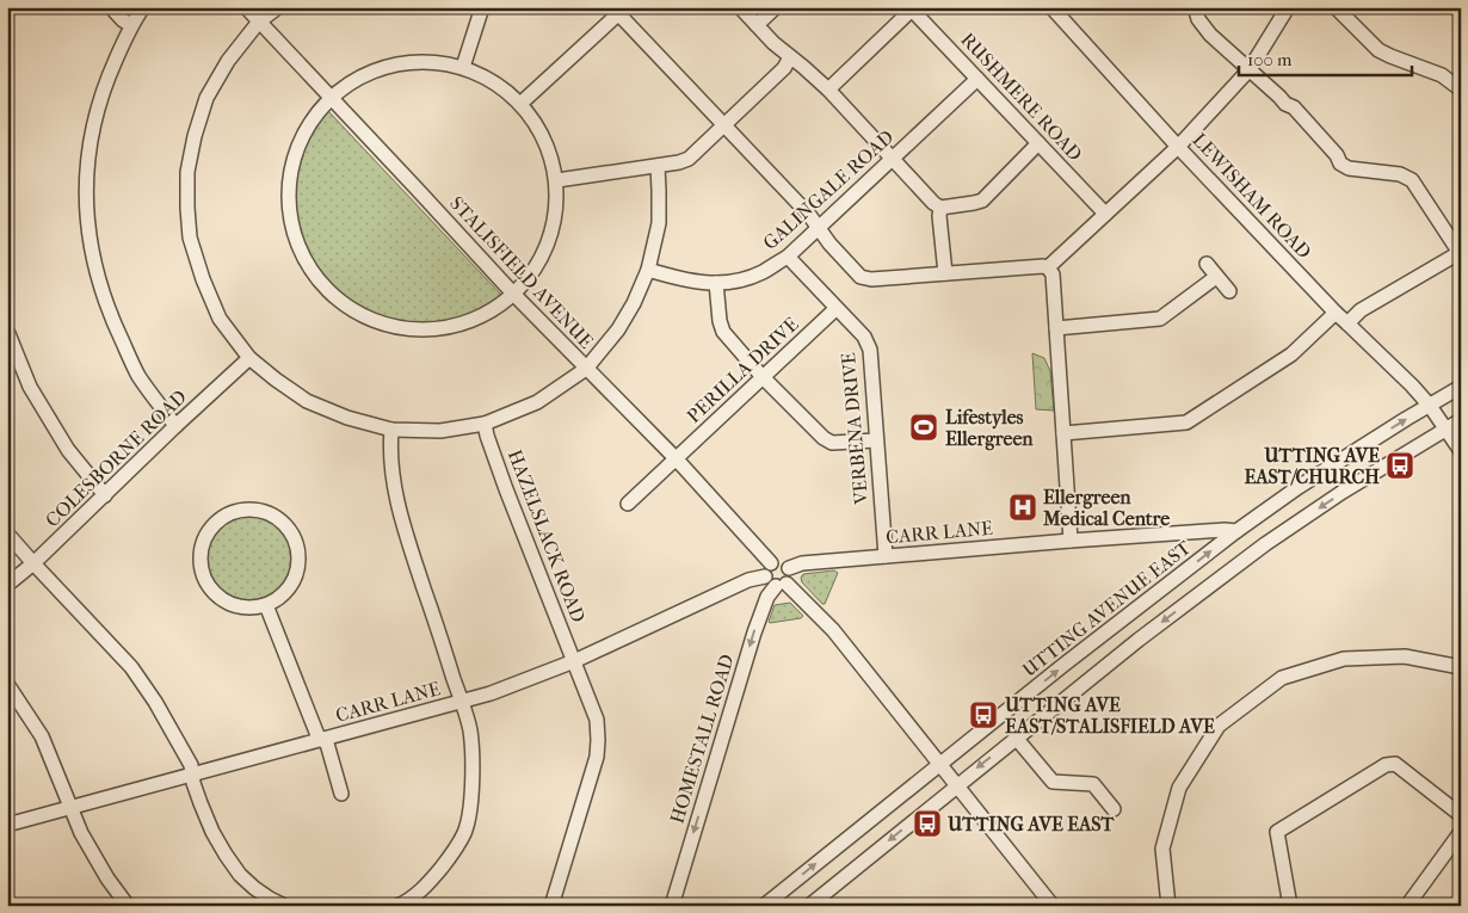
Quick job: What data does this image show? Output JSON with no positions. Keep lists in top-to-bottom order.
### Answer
{
  "streets": {
    "street": [
      "RUSHMERE ROAD",
      "GALINGALE ROAD",
      "LEWISHAM ROAD",
      "STALISFIELD AVENUE",
      "PERILLA DRIVE",
      "VERBENA DRIVE",
      "COLESBORNE ROAD",
      "CARR LANE",
      "HAZELSLACK ROAD",
      "UTTING AVENUE EAST",
      "HOMESTALL ROAD"
    ]
  },
  "crossings": [
    ["RUSHMERE ROAD", "GALINGALE ROAD"],
    ["GALINGALE ROAD", "VERBENA DRIVE"],
    ["LEWISHAM ROAD", "UTTING AVENUE EAST"],
    ["STALISFIELD AVENUE", "PERILLA DRIVE"],
    ["STALISFIELD AVENUE", "CARR LANE"],
    ["STALISFIELD AVENUE", "UTTING AVENUE EAST"],
    ["STALISFIELD AVENUE", "HOMESTALL ROAD"],
    ["PERILLA DRIVE", "VERBENA DRIVE"],
    ["VERBENA DRIVE", "CARR LANE"],
    ["CARR LANE", "HAZELSLACK ROAD"],
    ["CARR LANE", "UTTING AVENUE EAST"],
    ["CARR LANE", "HOMESTALL ROAD"]
  ],
  "one_way": ["HOMESTALL ROAD"],
  "places": {
    "sports": ["Lifestyles Ellergreen"],
    "bus stop": ["UTTING AVE EAST/CHURCH", "UTTING AVE EAST/STALISFIELD AVE", "UTTING AVE EAST"],
    "hospital": ["Ellergreen Medical Centre"]
  },
  "scale_bar": "100 m"
}
